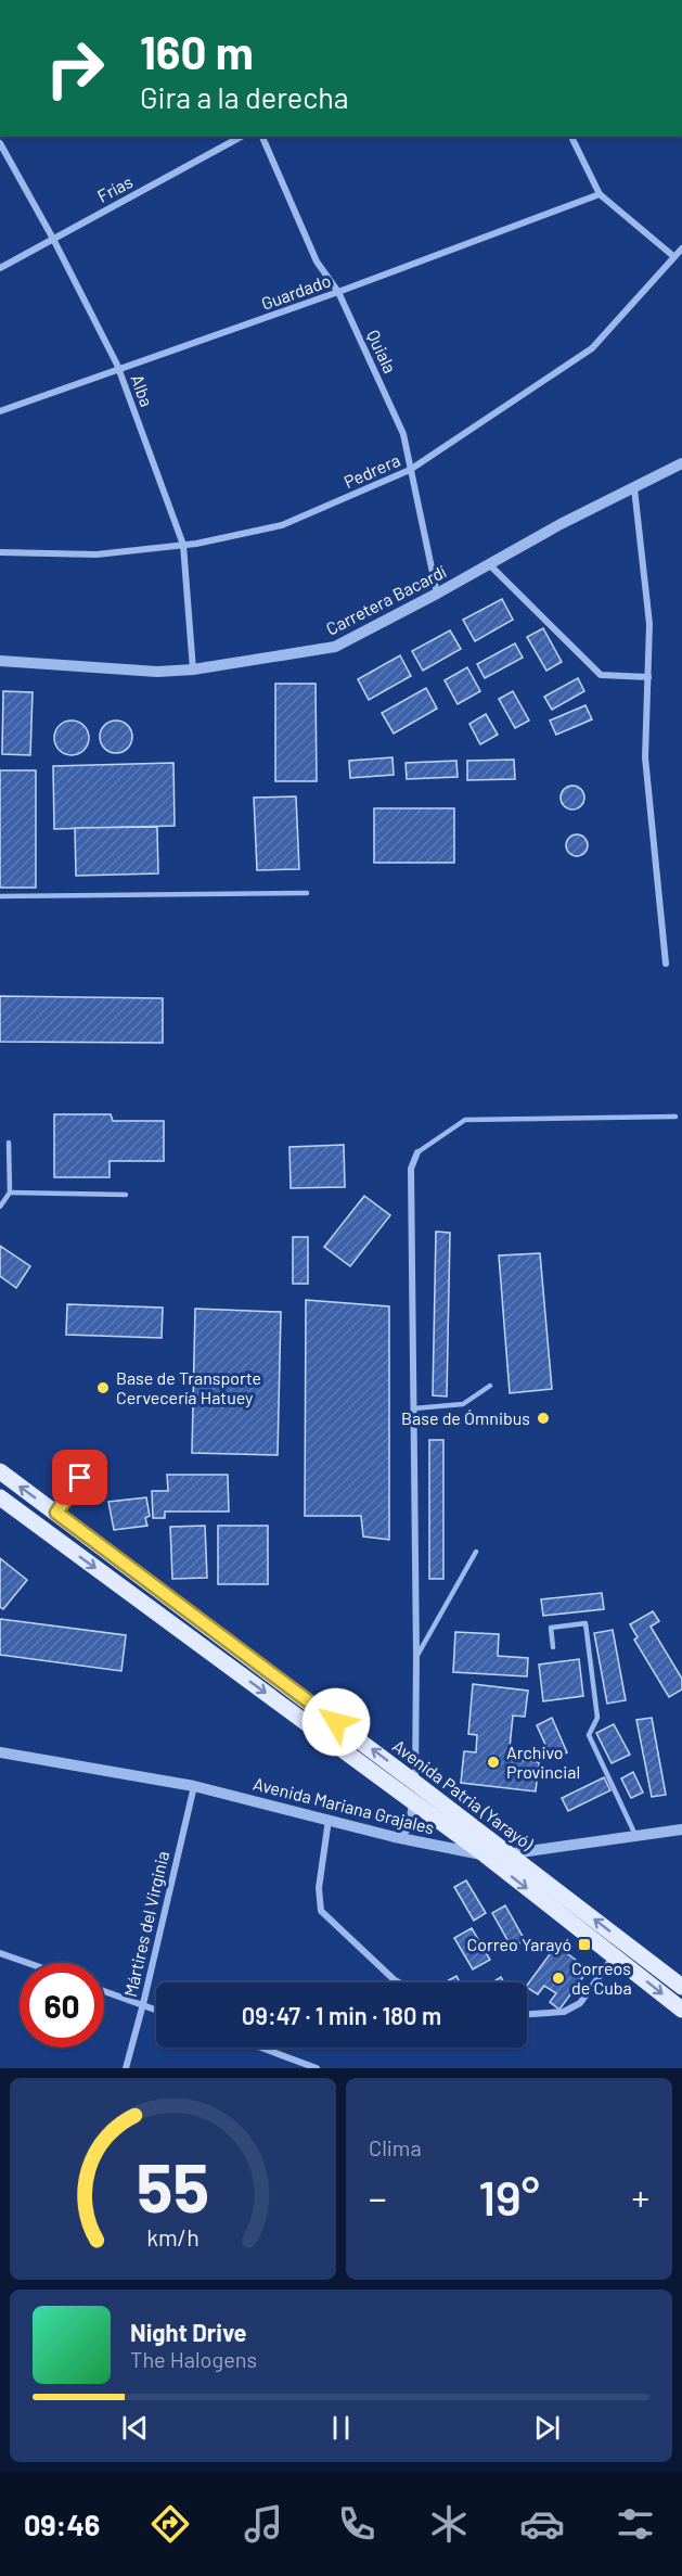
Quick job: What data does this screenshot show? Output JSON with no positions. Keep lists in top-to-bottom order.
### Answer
{
  "streets": {
    "main road": ["Avenida Patria (Yarayó)"],
    "street": [
      "Frías",
      "Guardado",
      "Quiala",
      "Alba",
      "Pedrera",
      "Carretera Bacardí",
      "Avenida Mariana Grajales",
      "Mártires del Virginia"
    ]
  },
  "crossings": [
    ["Frías", "Alba"],
    ["Guardado", "Quiala"],
    ["Guardado", "Alba"],
    ["Quiala", "Pedrera"],
    ["Quiala", "Carretera Bacardí"],
    ["Alba", "Pedrera"],
    ["Alba", "Carretera Bacardí"],
    ["Avenida Patria (Yarayó)", "Avenida Mariana Grajales"],
    ["Avenida Mariana Grajales", "Mártires del Virginia"]
  ],
  "places": {
    "other": [
      "Base de Transporte Cervecería Hatuey",
      "Base de Ómnibus",
      "Archivo Provincial",
      "Correos de Cuba"
    ],
    "transit": ["Correo Yarayó"]
  },
  "page": {
    "turn": ["160 m", "Gira a la derecha"],
    "limit": "60",
    "trip": "09:47 · 1 min · 180 m",
    "tile": "Clima",
    "heat": ["−", "19°", "+"],
    "song": ["Night Drive", "The Halogens"],
    "tabs": "09:46",
    "gauge": ["55", "km/h"]
  }
}
